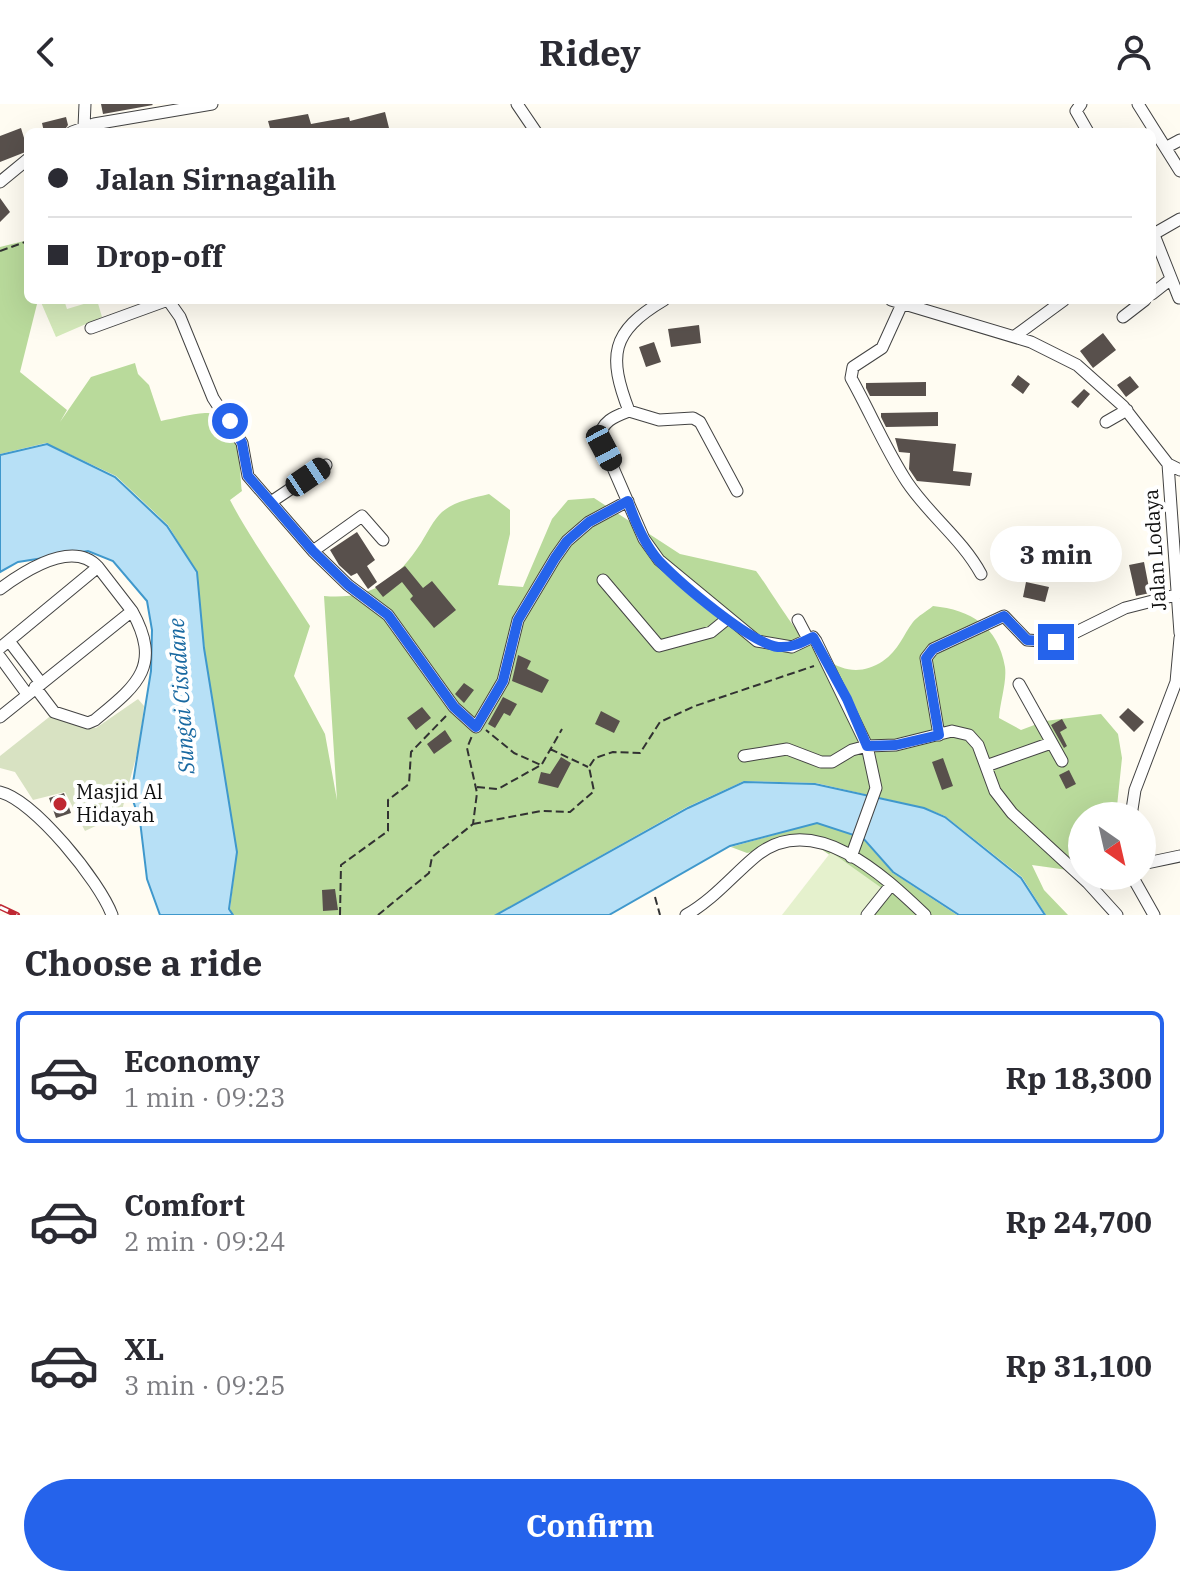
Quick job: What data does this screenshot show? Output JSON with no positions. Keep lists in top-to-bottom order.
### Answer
{
  "streets": {
    "street": ["Jalan Lodaya"]
  },
  "water": ["Sungai Cisadane"],
  "places": ["Masjid Al Hidayah"],
  "north": "bottom right",
  "page": {
    "header": "Ridey",
    "banner": ["Jalan Sirnagalih", "Drop-off"],
    "bubble": "3 min",
    "heading": "Choose a ride",
    "list": [
      {
        "name": "Economy",
        "note": "1 min · 09:23",
        "value": "Rp 18,300"
      },
      {
        "name": "Comfort",
        "note": "2 min · 09:24",
        "value": "Rp 24,700"
      },
      {
        "name": "XL",
        "note": "3 min · 09:25",
        "value": "Rp 31,100"
      }
    ],
    "buttons": "Confirm"
  }
}
